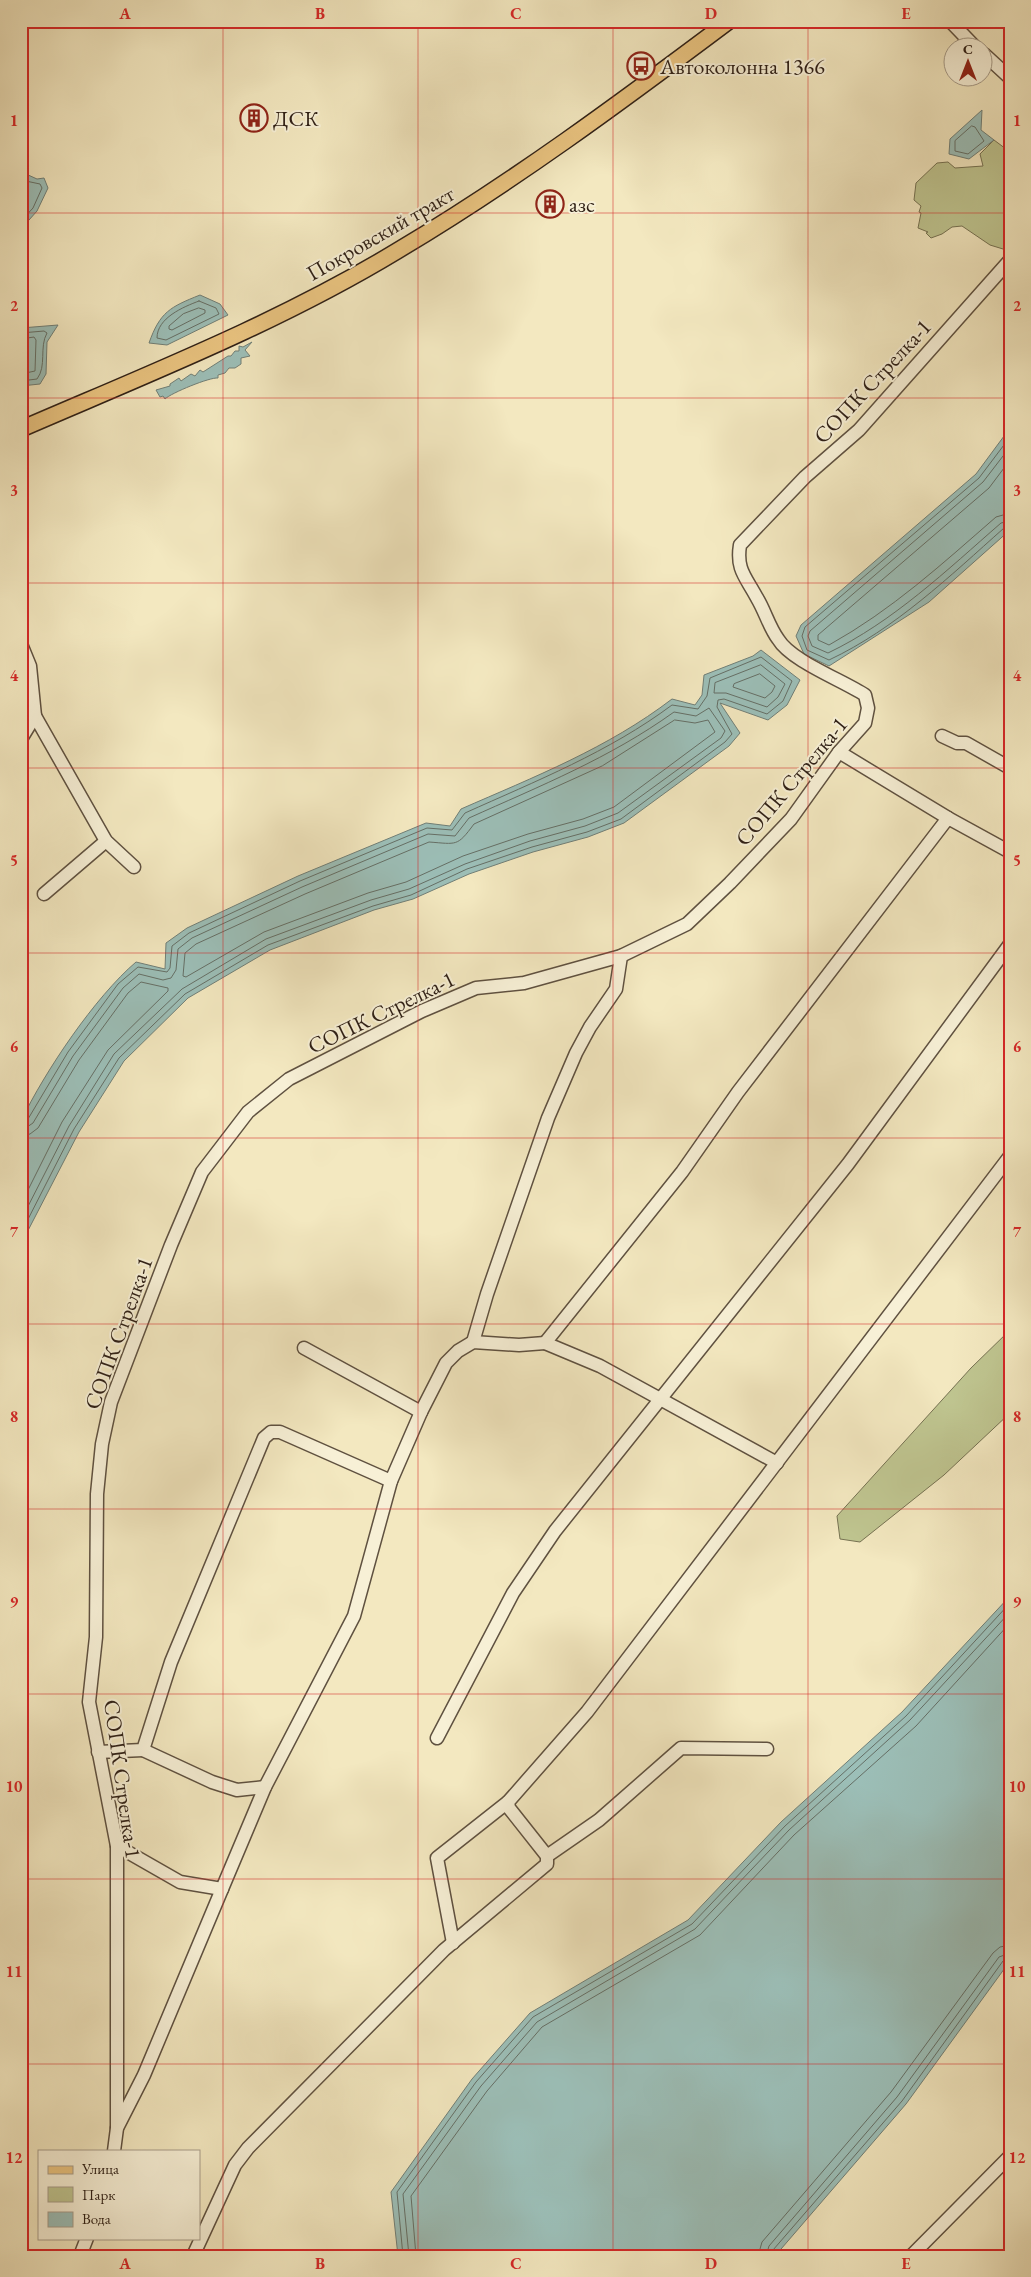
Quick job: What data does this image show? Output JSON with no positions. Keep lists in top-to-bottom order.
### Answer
{
  "streets": {
    "main road": ["Покровский тракт"],
    "street": ["СОПК Стрелка-1"]
  },
  "places": {
    "bus stop": ["Автоколонна 1366"],
    "building": ["ДСК", "азс"]
  },
  "legend": ["Улица", "Парк", "Вода"],
  "north": "top",
  "grid": {
    "columns": [
      "A",
      "B",
      "C",
      "D",
      "E"
    ],
    "rows": [
      "1",
      "2",
      "3",
      "4",
      "5",
      "6",
      "7",
      "8",
      "9",
      "10",
      "11",
      "12"
    ]
  }
}
